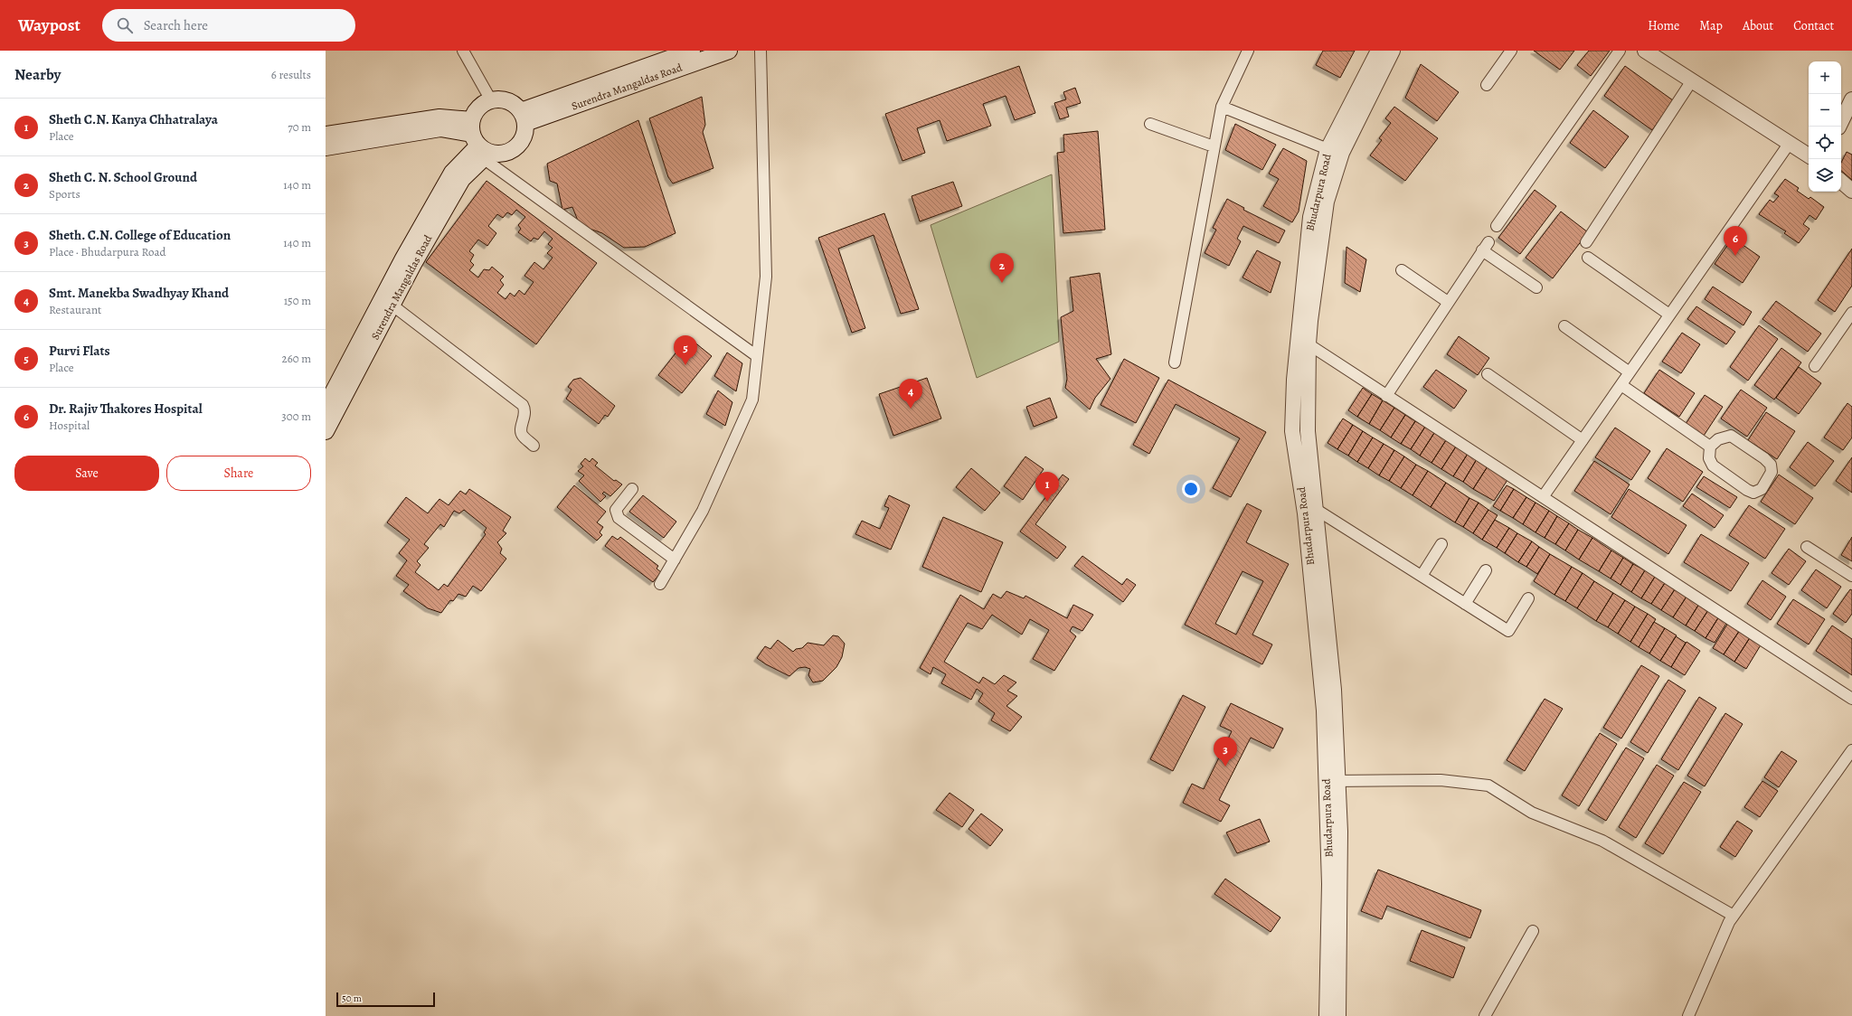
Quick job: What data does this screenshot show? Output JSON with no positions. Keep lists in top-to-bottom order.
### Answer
{
  "streets": {
    "main road": ["Surendra Mangaldas Road"],
    "street": ["Bhudarpura Road"]
  },
  "scale_bar": "50 m",
  "page": {
    "header": "Waypost",
    "search": "Search here",
    "nav": [
      "Home",
      "Map",
      "About",
      "Contact"
    ],
    "heading": ["Nearby", "6 results"],
    "map_buttons": ["+", "−"],
    "list": [
      {
        "mark": "1",
        "name": "Sheth C.N. Kanya Chhatralaya",
        "note": "Place",
        "value": "70 m"
      },
      {
        "mark": "2",
        "name": "Sheth C. N. School Ground",
        "note": "Sports",
        "value": "140 m"
      },
      {
        "mark": "3",
        "name": "Sheth. C.N. College of Education",
        "note": "Place · Bhudarpura Road",
        "value": "140 m"
      },
      {
        "mark": "4",
        "name": "Smt. Manekba Swadhyay Khand",
        "note": "Restaurant",
        "value": "150 m"
      },
      {
        "mark": "5",
        "name": "Purvi Flats",
        "note": "Place",
        "value": "260 m"
      },
      {
        "mark": "6",
        "name": "Dr. Rajiv Thakores Hospital",
        "note": "Hospital",
        "value": "300 m"
      }
    ],
    "pins": [
      "6",
      "2",
      "5",
      "4",
      "1",
      "3"
    ],
    "buttons": ["Save", "Share"],
    "scale": "50 m"
  }
}
